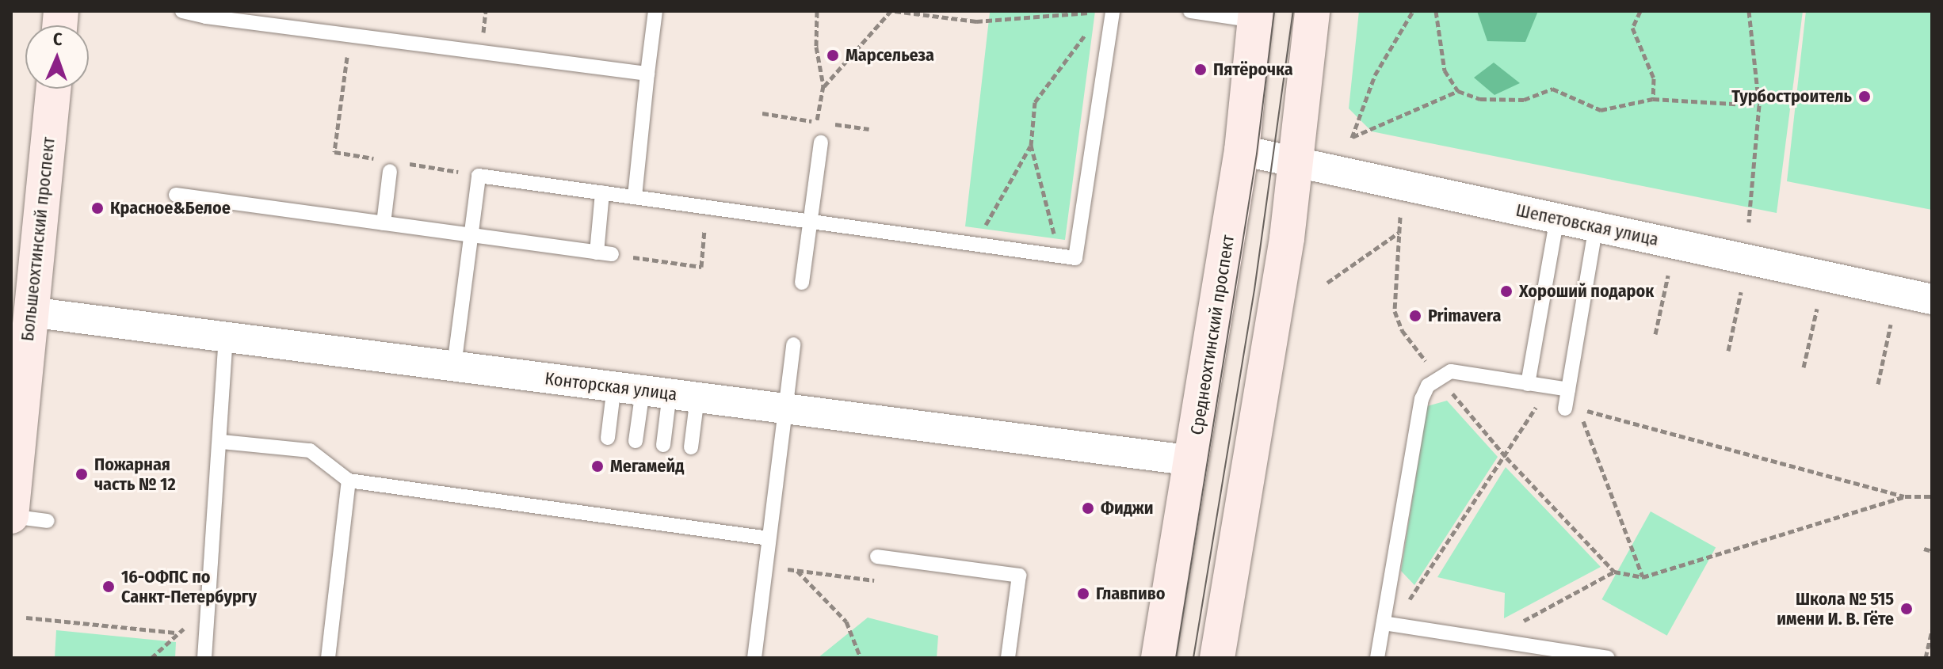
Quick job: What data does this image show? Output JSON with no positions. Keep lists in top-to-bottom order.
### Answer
{
  "streets": {
    "main road": ["Большеохтинский проспект", "Среднеохтинский проспект"],
    "street": ["Шепетовская улица", "Конторская улица"]
  },
  "crossings": [
    ["Шепетовская улица", "Среднеохтинский проспект"],
    ["Большеохтинский проспект", "Конторская улица"],
    ["Среднеохтинский проспект", "Конторская улица"]
  ],
  "places": [
    "Марсельеза",
    "Пятёрочка",
    "Турбостроитель",
    "Красное&Белое",
    "Хороший подарок",
    "Primavera",
    "Мегамейд",
    "Пожарная часть № 12",
    "Фиджи",
    "16-ОФПС по Санкт-Петербургу",
    "Главпиво",
    "Школа № 515 имени И. В. Гёте"
  ],
  "north": "top"
}
